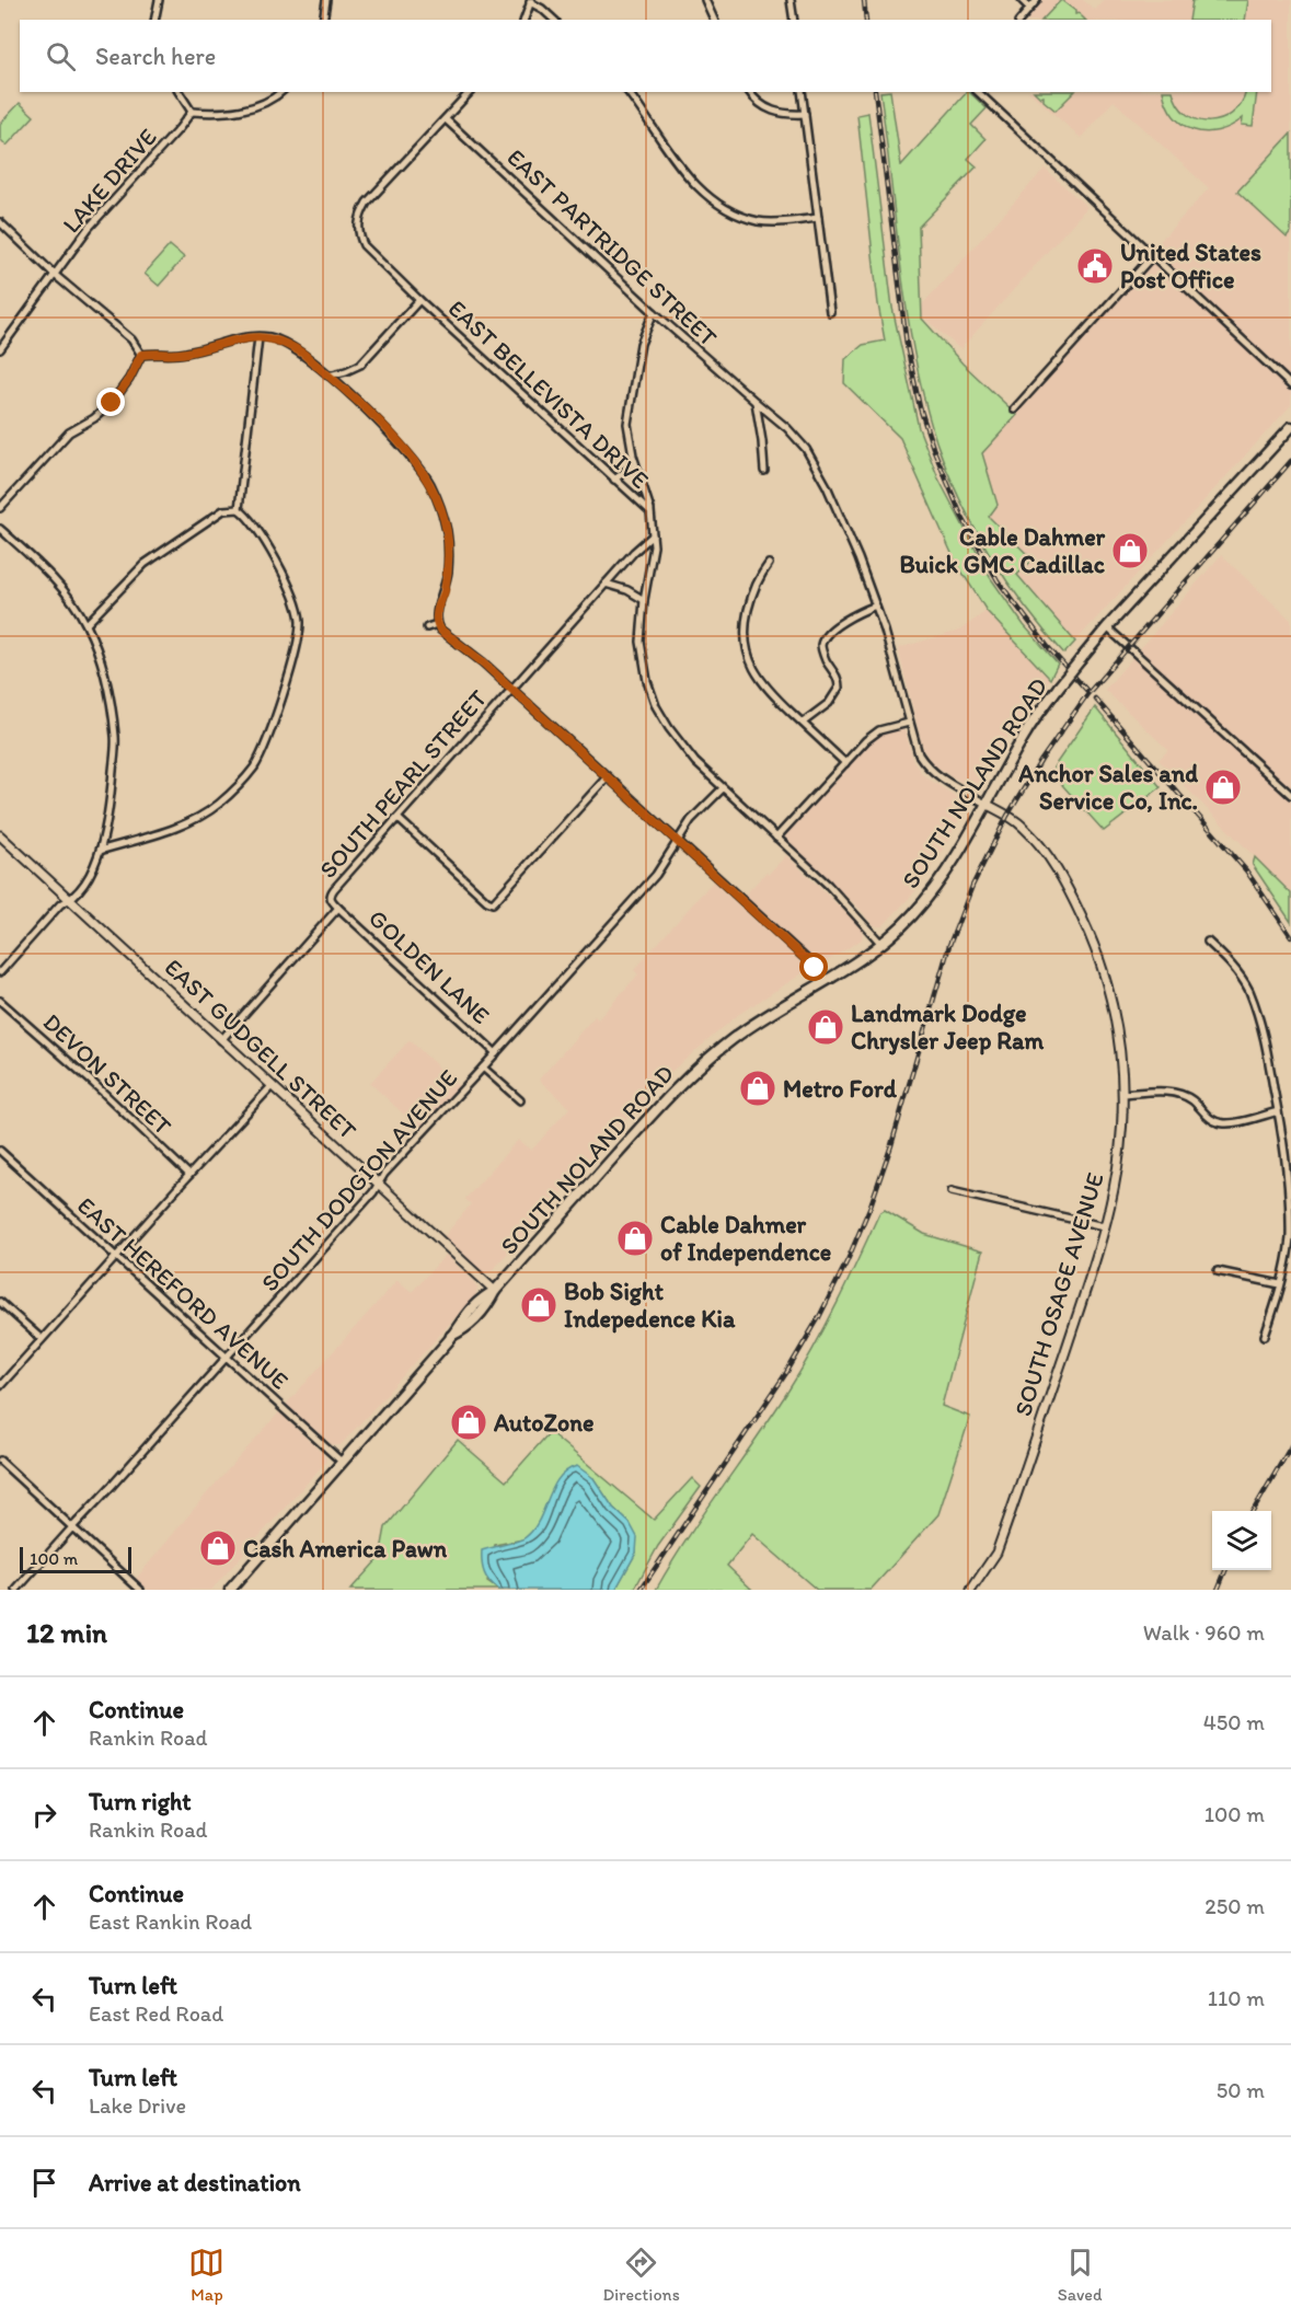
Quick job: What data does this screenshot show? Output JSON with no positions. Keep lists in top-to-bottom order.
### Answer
{
  "streets": {
    "main road": ["SOUTH NOLAND ROAD"],
    "street": [
      "LAKE DRIVE",
      "EAST PARTRIDGE STREET",
      "EAST BELLEVISTA DRIVE",
      "SOUTH PEARL STREET",
      "GOLDEN LANE",
      "EAST GUDGELL STREET",
      "DEVON STREET",
      "SOUTH DODGION AVENUE",
      "EAST HEREFORD AVENUE",
      "SOUTH OSAGE AVENUE"
    ]
  },
  "crossings": [
    ["EAST PARTRIDGE STREET", "EAST BELLEVISTA DRIVE"],
    ["EAST PARTRIDGE STREET", "SOUTH NOLAND ROAD"],
    ["EAST PARTRIDGE STREET", "SOUTH OSAGE AVENUE"],
    ["EAST BELLEVISTA DRIVE", "SOUTH NOLAND ROAD"],
    ["EAST BELLEVISTA DRIVE", "SOUTH PEARL STREET"],
    ["EAST BELLEVISTA DRIVE", "SOUTH DODGION AVENUE"],
    ["SOUTH NOLAND ROAD", "EAST GUDGELL STREET"],
    ["SOUTH NOLAND ROAD", "EAST HEREFORD AVENUE"],
    ["SOUTH NOLAND ROAD", "SOUTH OSAGE AVENUE"],
    ["SOUTH PEARL STREET", "GOLDEN LANE"],
    ["SOUTH PEARL STREET", "EAST GUDGELL STREET"],
    ["GOLDEN LANE", "SOUTH DODGION AVENUE"],
    ["EAST GUDGELL STREET", "SOUTH DODGION AVENUE"],
    ["SOUTH DODGION AVENUE", "EAST HEREFORD AVENUE"]
  ],
  "places": {
    "public building": ["United States Post Office"],
    "shop": [
      "Cable Dahmer Buick GMC Cadillac",
      "Anchor Sales and Service Co, Inc.",
      "Landmark Dodge Chrysler Jeep Ram",
      "Metro Ford",
      "Cable Dahmer of Independence",
      "Bob Sight Indepedence Kia",
      "AutoZone",
      "Cash America Pawn"
    ]
  },
  "scale_bar": "100 m",
  "page": {
    "search": "Search here",
    "scale": "100 m",
    "heading": ["12 min", "Walk · 960 m"],
    "list": [
      ["Continue", "Rankin Road", "450 m"],
      ["Turn right", "Rankin Road", "100 m"],
      ["Continue", "East Rankin Road", "250 m"],
      ["Turn left", "East Red Road", "110 m"],
      ["Turn left", "Lake Drive", "50 m"],
      "Arrive at destination"
    ],
    "nav": ["Map", "Directions", "Saved"]
  }
}
